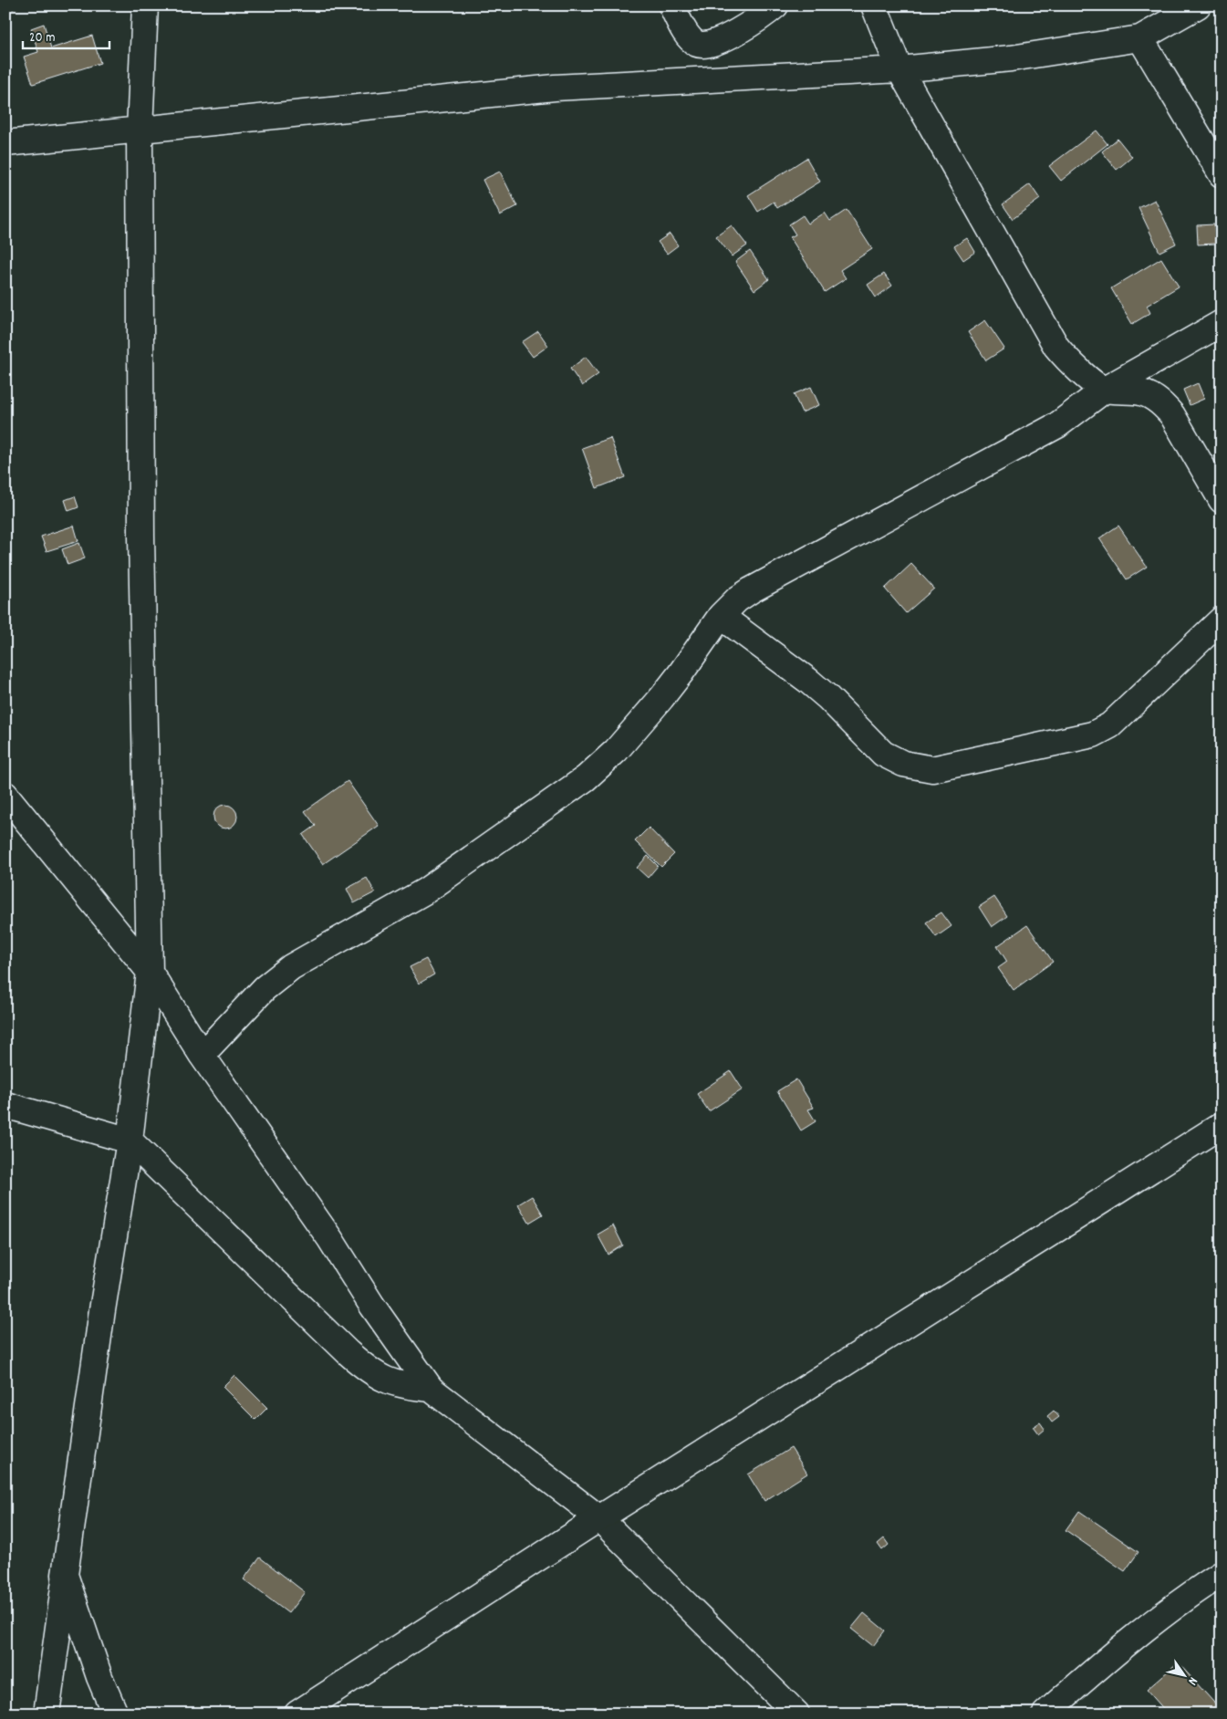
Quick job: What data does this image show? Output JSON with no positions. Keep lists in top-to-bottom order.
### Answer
{
  "scale_bar": "20 m",
  "north": "bottom right"
}
